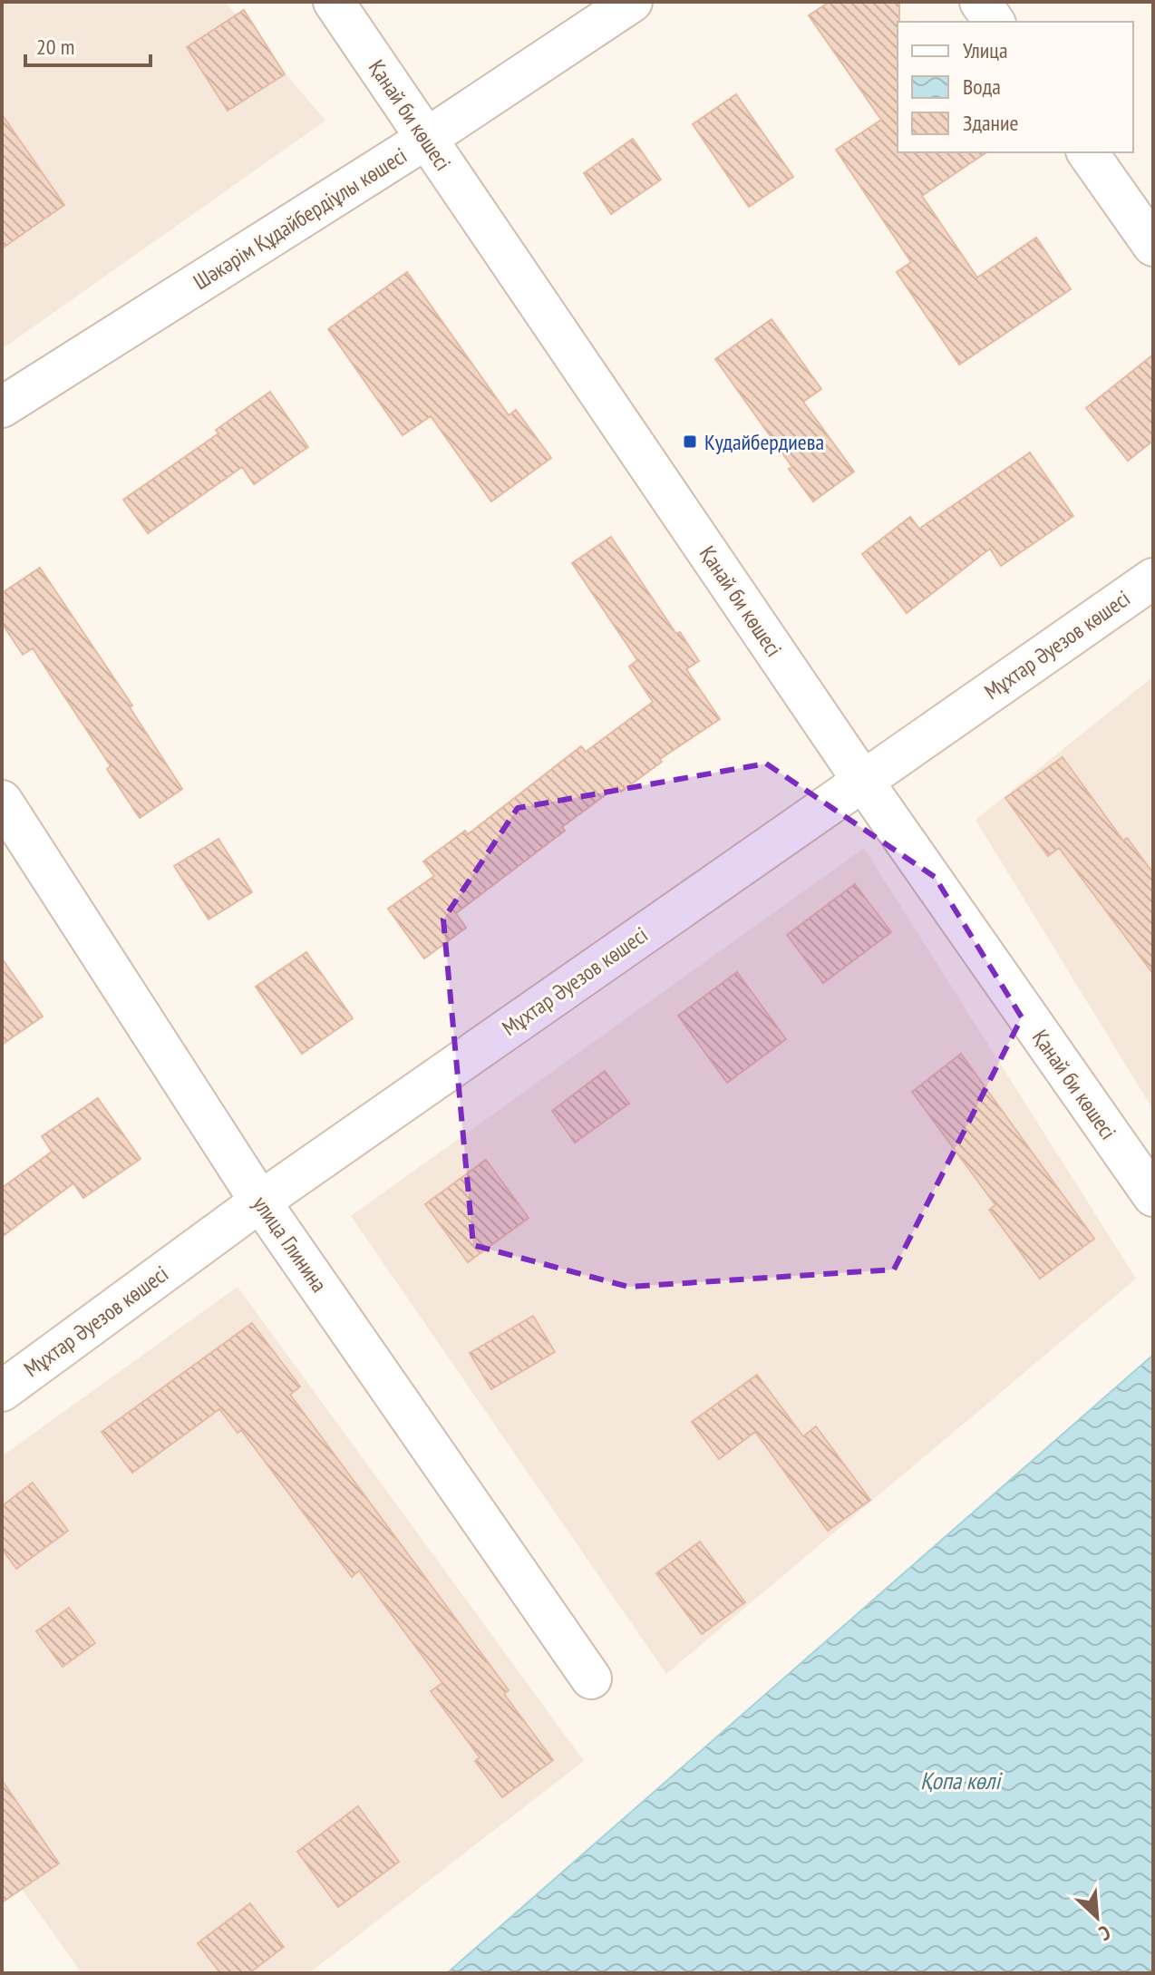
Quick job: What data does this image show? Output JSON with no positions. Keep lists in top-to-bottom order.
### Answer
{
  "streets": {
    "street": [
      "Қанай би көшесі",
      "Шәкәрім Құдайбердіұлы көшесі",
      "Мұхтар Әуезов көшесі",
      "улица Глинина"
    ]
  },
  "crossings": [
    ["Қанай би көшесі", "Шәкәрім Құдайбердіұлы көшесі"],
    ["Қанай би көшесі", "Мұхтар Әуезов көшесі"],
    ["Мұхтар Әуезов көшесі", "улица Глинина"]
  ],
  "water": ["Қопа көлі"],
  "places": {
    "transit": ["Кудайбердиева"]
  },
  "legend": ["Улица", "Вода", "Здание"],
  "scale_bar": "20 m",
  "north": "bottom right"
}
